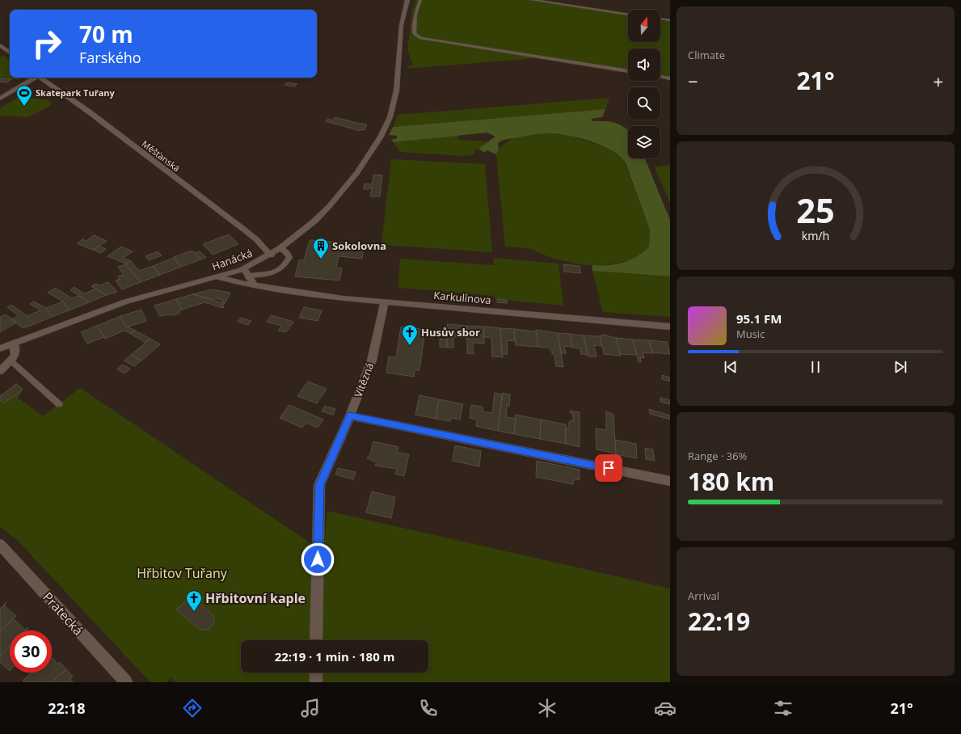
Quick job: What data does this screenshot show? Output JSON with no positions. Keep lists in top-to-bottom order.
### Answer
{
  "streets": {
    "street": [
      "Měšťanská",
      "Hanácká",
      "Karkulínova",
      "Vítězná",
      "Pratecká"
    ]
  },
  "crossings": [
    ["Měšťanská", "Hanácká"],
    ["Hanácká", "Karkulínova"],
    ["Karkulínova", "Vítězná"]
  ],
  "parks": ["Hřbitov Tuřany"],
  "places": {
    "sports": ["Skatepark Tuřany"],
    "building": ["Sokolovna"],
    "church": ["Husův sbor", "Hřbitovní kaple"]
  },
  "north": "top",
  "page": {
    "tile": [
      "Climate",
      ["Range · 36%", "180 km"],
      ["Arrival", "22:19"]
    ],
    "turn": ["70 m", "Farského"],
    "heat": ["−", "21°", "+"],
    "song": ["95.1 FM", "Music"],
    "limit": "30",
    "trip": "22:19 · 1 min · 180 m",
    "tabs": ["22:18", "21°"],
    "gauge": ["25", "km/h"]
  }
}
